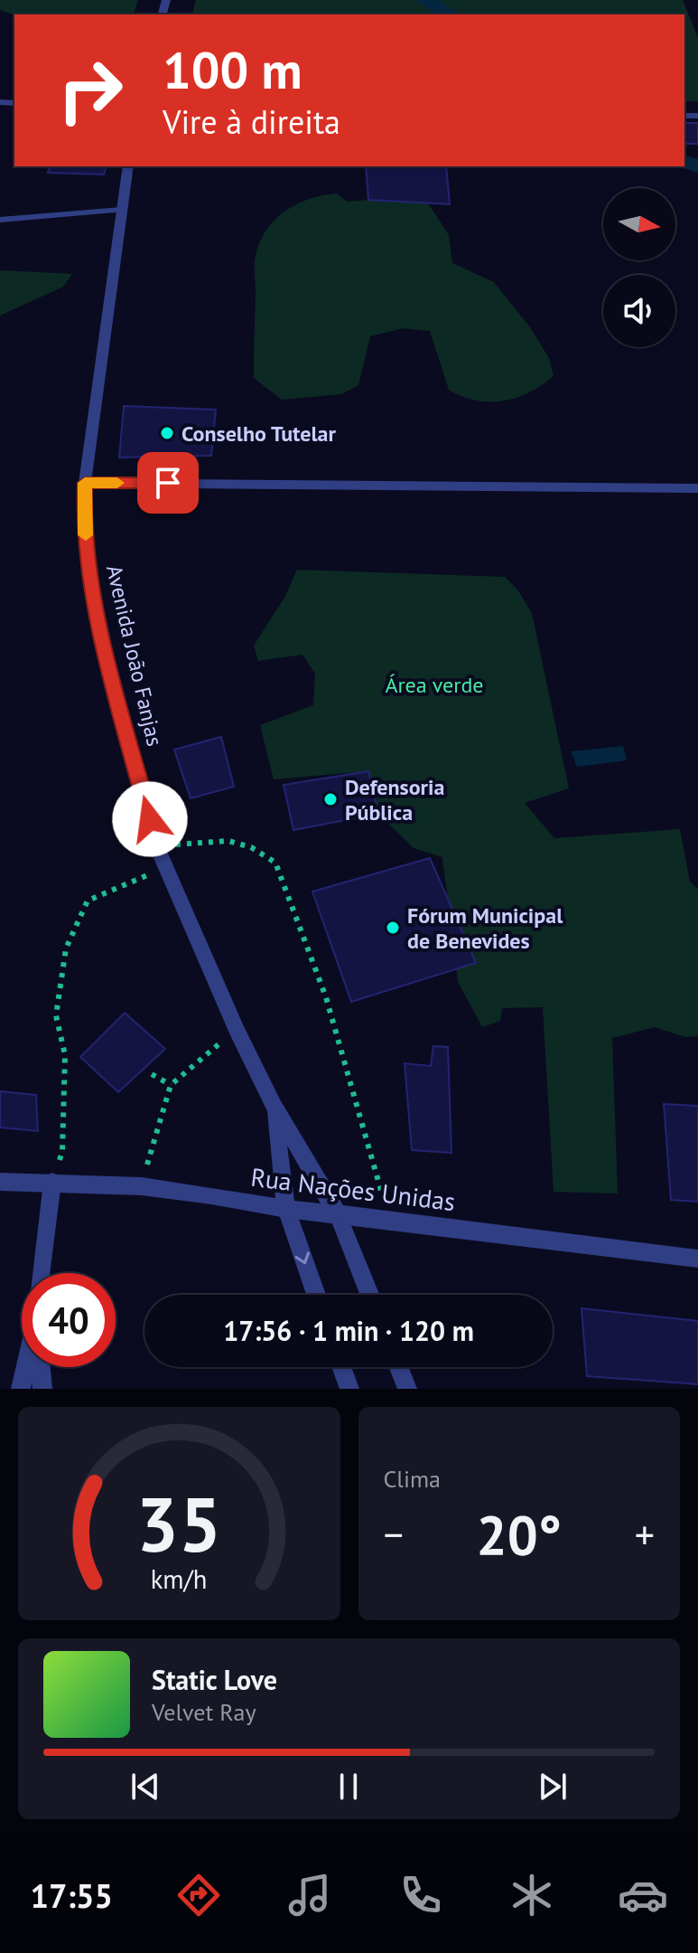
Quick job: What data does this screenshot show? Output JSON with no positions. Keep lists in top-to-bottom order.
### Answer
{
  "streets": {
    "street": ["Avenida João Fanjas", "Rua Nações Unidas"]
  },
  "crossings": [
    ["Avenida João Fanjas", "Rua Nações Unidas"]
  ],
  "parks": ["Área verde"],
  "places": ["Conselho Tutelar", "Defensoria Pública", "Fórum Municipal de Benevides"],
  "north": "right",
  "page": {
    "turn": ["100 m", "Vire à direita"],
    "limit": "40",
    "trip": "17:56 · 1 min · 120 m",
    "tile": "Clima",
    "heat": ["−", "20°", "+"],
    "song": ["Static Love", "Velvet Ray"],
    "tabs": "17:55",
    "gauge": ["35", "km/h"]
  }
}
